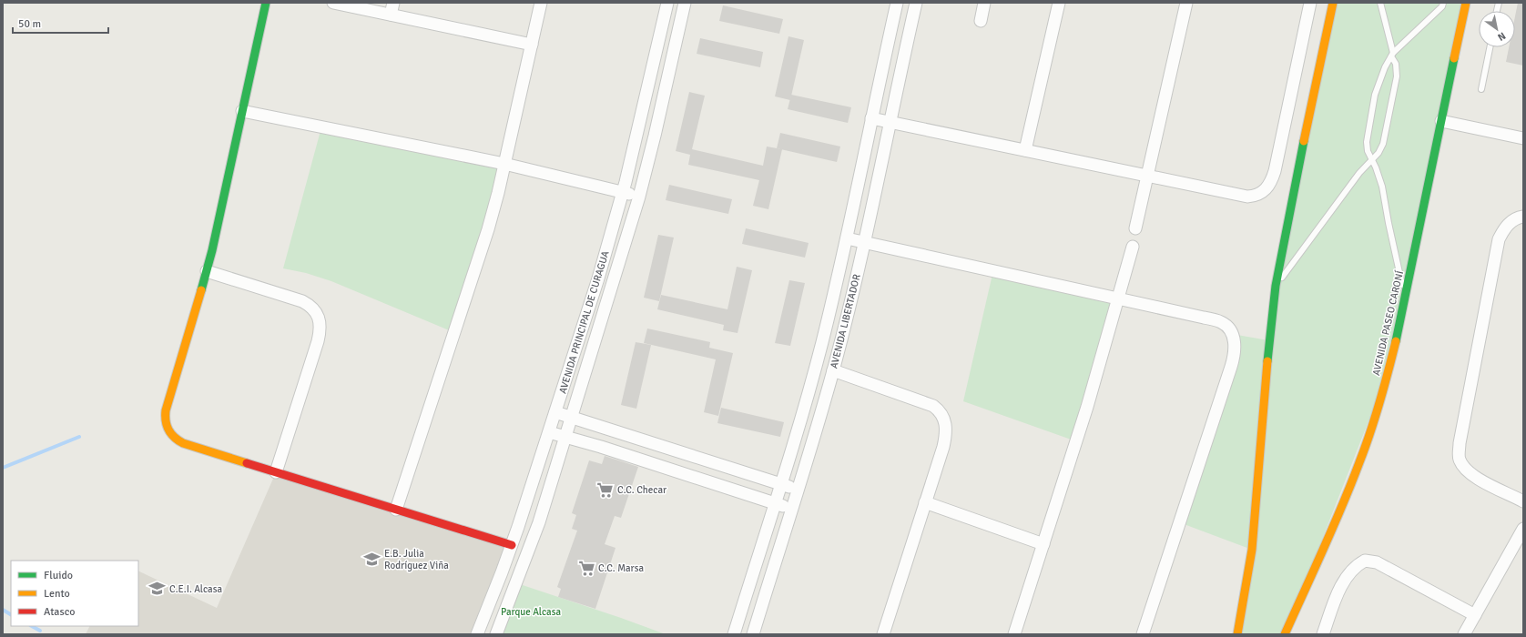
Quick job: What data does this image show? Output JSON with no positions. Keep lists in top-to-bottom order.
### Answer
{
  "streets": {
    "street": ["AVENIDA LIBERTADOR", "AVENIDA PRINCIPAL DE CURAGUA", "AVENIDA PASEO CARONÍ"]
  },
  "parks": ["Parque Alcasa"],
  "places": {
    "supermarket": ["C.C. Checar", "C.C. Marsa"],
    "school or university": ["E.B. Julia Rodríguez Viña", "C.E.I. Alcasa"]
  },
  "legend": ["Fluido", "Lento", "Atasco"],
  "scale_bar": "50 m",
  "north": "bottom right"
}
